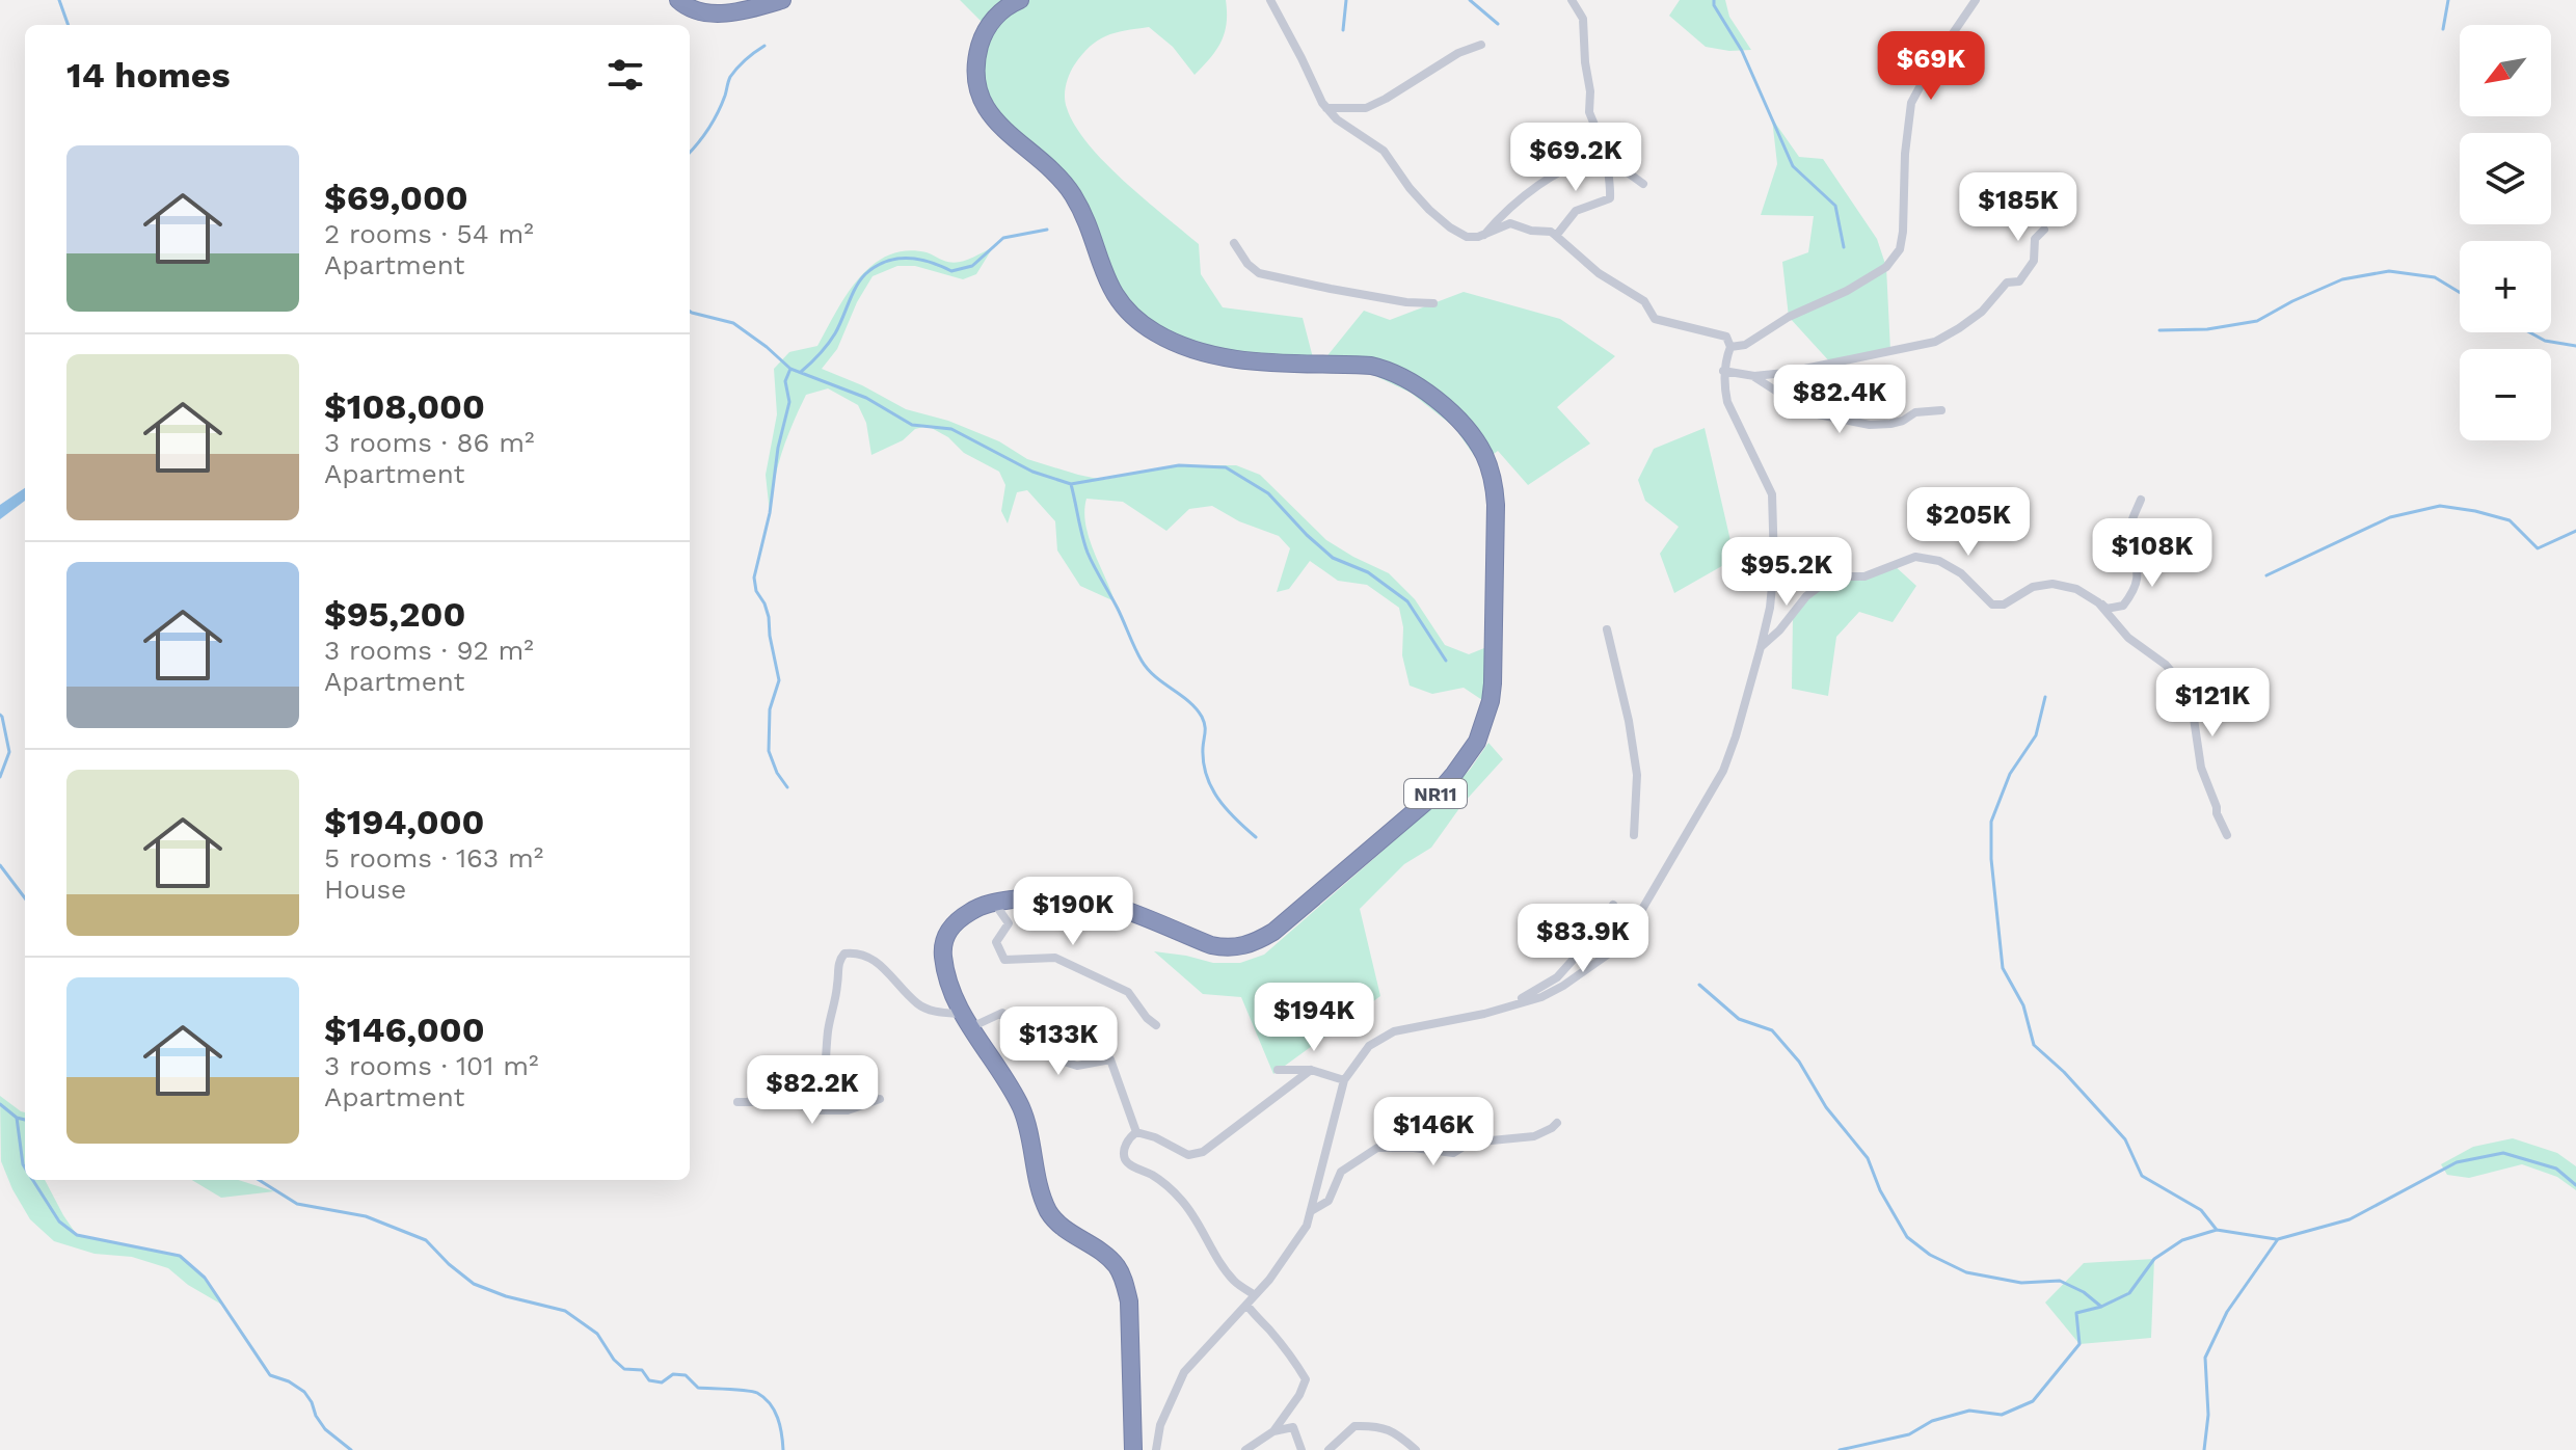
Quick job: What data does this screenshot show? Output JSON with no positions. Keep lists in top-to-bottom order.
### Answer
{
  "streets": {
    "highway": ["NR11"]
  },
  "north": "bottom left",
  "page": {
    "map_buttons": ["+", "−"],
    "heading": "14 homes",
    "price": [
      "$69K",
      "$69.2K",
      "$185K",
      "$82.4K",
      "$205K",
      "$108K",
      "$95.2K",
      "$121K",
      "$190K",
      "$83.9K",
      "$194K",
      "$133K",
      "$82.2K",
      "$146K"
    ],
    "list": [
      {
        "name": "$69,000",
        "note": "2 rooms · 54 m² · Apartment"
      },
      {
        "name": "$108,000",
        "note": "3 rooms · 86 m² · Apartment"
      },
      {
        "name": "$95,200",
        "note": "3 rooms · 92 m² · Apartment"
      },
      {
        "name": "$194,000",
        "note": "5 rooms · 163 m² · House"
      },
      {
        "name": "$146,000",
        "note": "3 rooms · 101 m² · Apartment"
      }
    ]
  }
}
